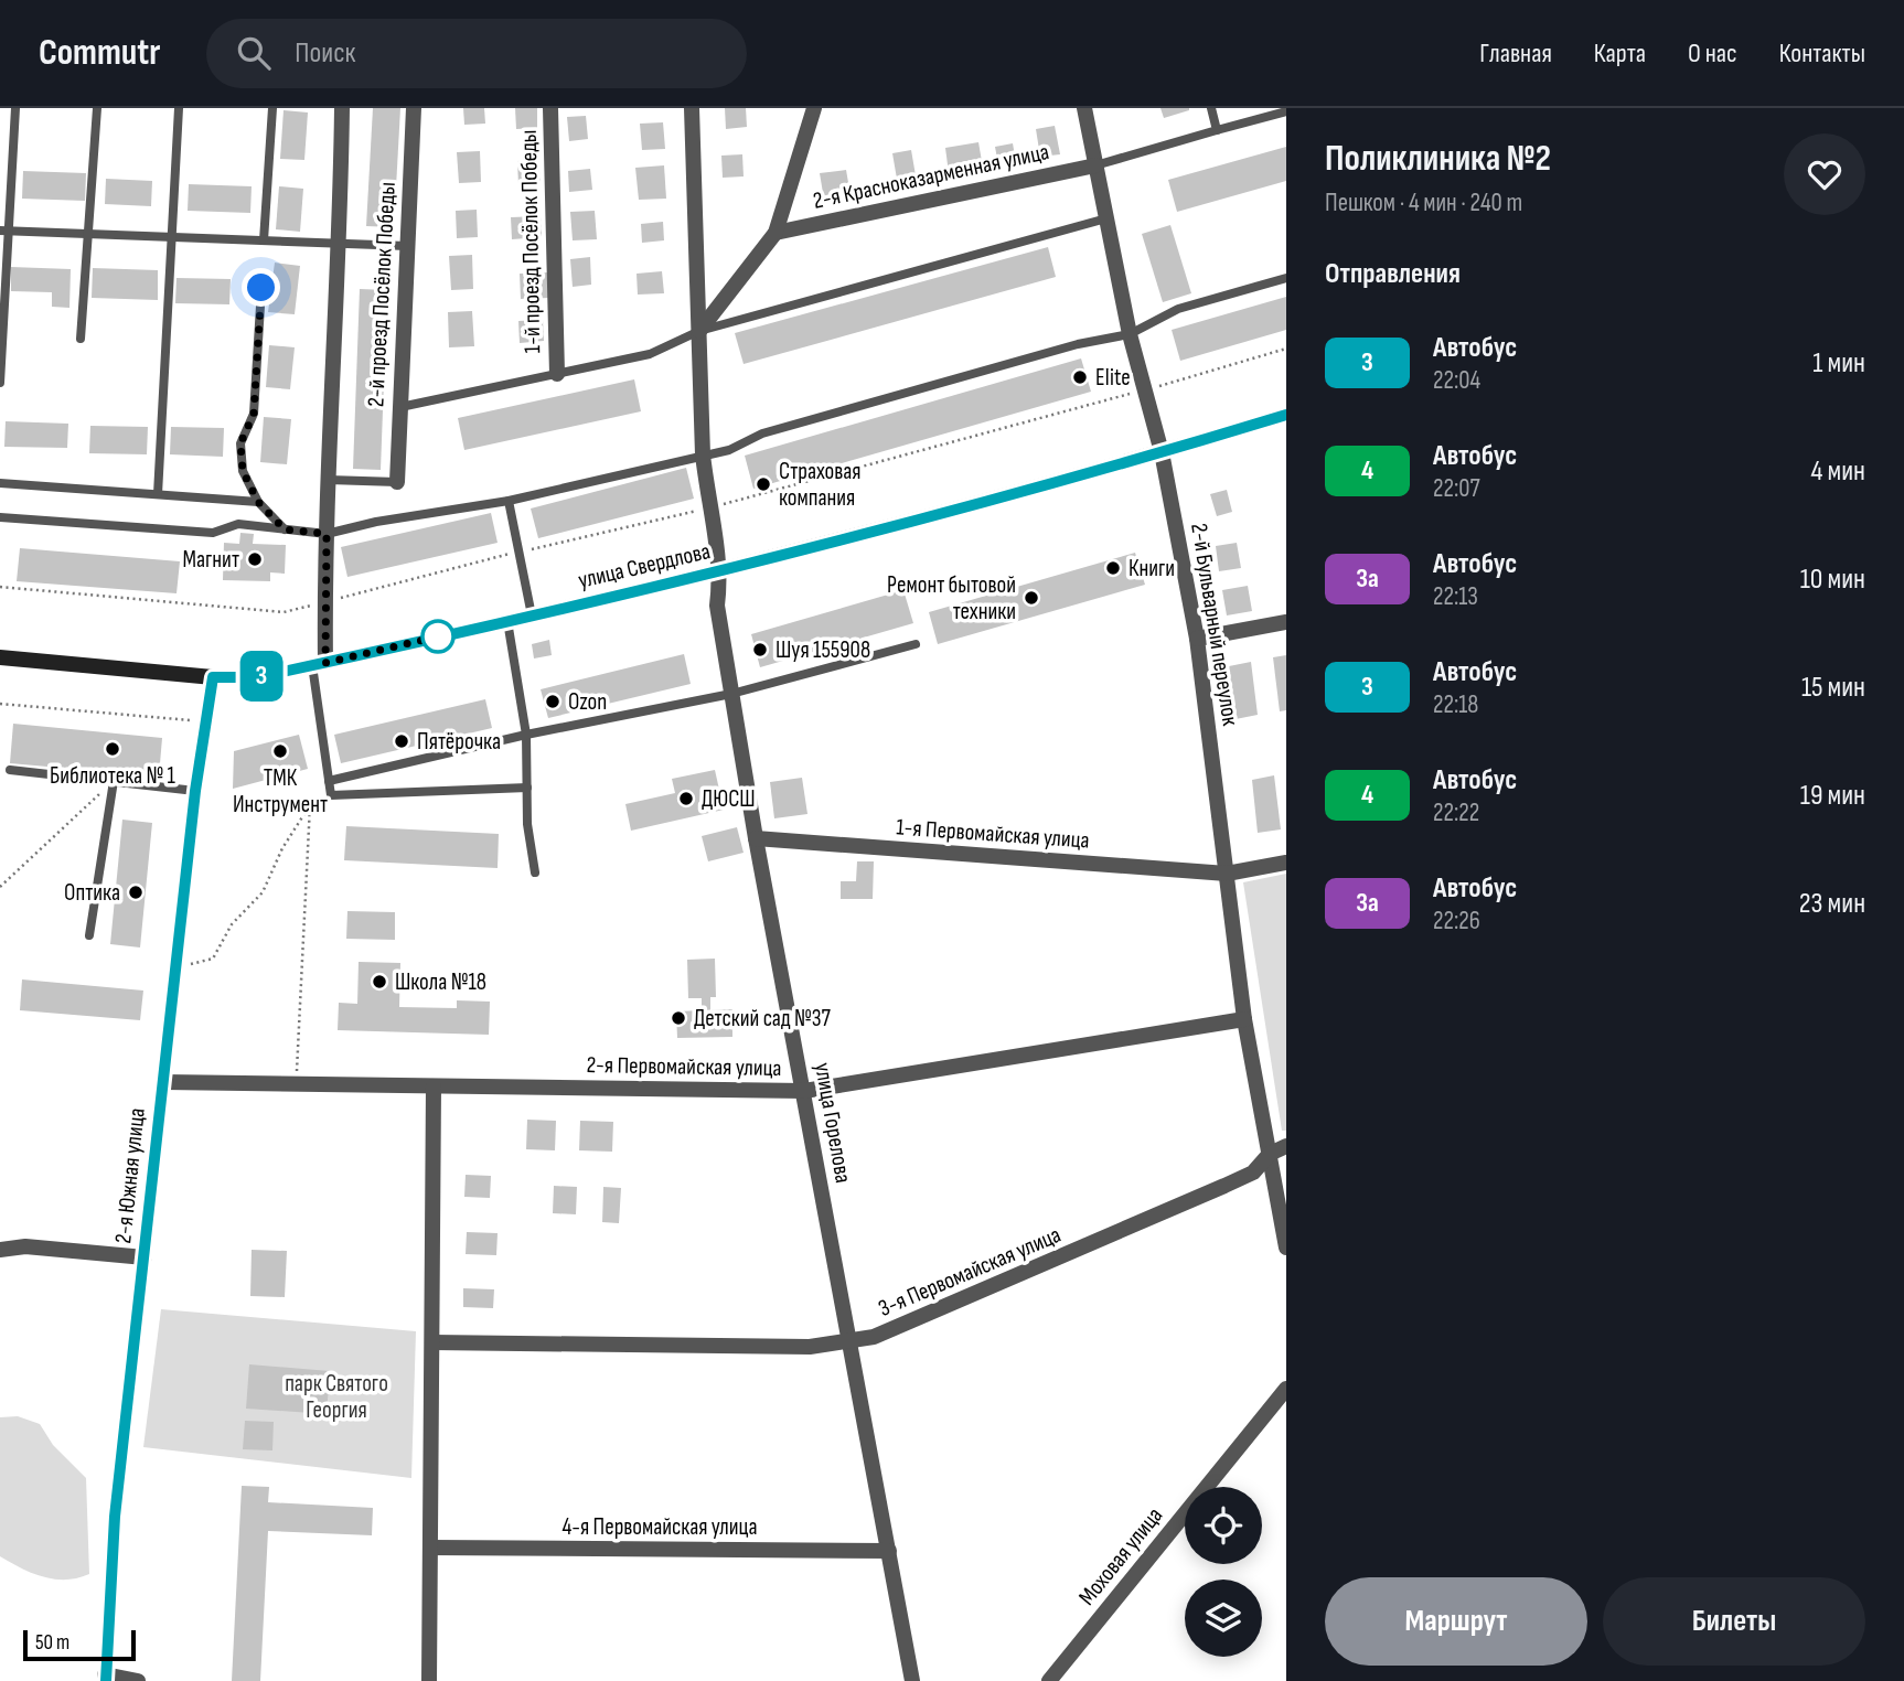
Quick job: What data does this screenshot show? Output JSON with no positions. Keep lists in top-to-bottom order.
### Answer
{
  "streets": {
    "main road": ["улица Свердлова", "2-я Южная улица"],
    "street": [
      "2-я Красноказарменная улица",
      "1-й проезд Посёлок Победы",
      "2-й проезд Посёлок Победы",
      "2-й Бульварный переулок",
      "1-я Первомайская улица",
      "2-я Первомайская улица",
      "улица Горелова",
      "3-я Первомайская улица",
      "4-я Первомайская улица",
      "Моховая улица"
    ]
  },
  "crossings": [
    ["2-я Красноказарменная улица", "2-й Бульварный переулок"],
    ["улица Свердлова", "2-й Бульварный переулок"],
    ["улица Свердлова", "улица Горелова"],
    ["улица Свердлова", "2-я Южная улица"],
    ["2-й Бульварный переулок", "1-я Первомайская улица"],
    ["2-й Бульварный переулок", "2-я Первомайская улица"],
    ["2-й Бульварный переулок", "3-я Первомайская улица"],
    ["1-я Первомайская улица", "улица Горелова"],
    ["2-я Первомайская улица", "улица Горелова"],
    ["2-я Первомайская улица", "2-я Южная улица"],
    ["улица Горелова", "3-я Первомайская улица"],
    ["улица Горелова", "4-я Первомайская улица"]
  ],
  "parks": ["парк Святого Георгия"],
  "places": [
    "Elite",
    "Страховая компания",
    "Магнит",
    "Книги",
    "Ремонт бытовой техники",
    "Шуя 155908",
    "Ozon",
    "Пятёрочка",
    "Библиотека № 1",
    "ТМК Инструмент",
    "ДЮСШ",
    "Оптика",
    "Школа №18",
    "Детский сад №37"
  ],
  "lines": ["bus line 3"],
  "scale_bar": "50 m",
  "page": {
    "header": "Commutr",
    "search": "Поиск",
    "nav": [
      "Главная",
      "Карта",
      "О нас",
      "Контакты"
    ],
    "on_map": "3",
    "heading": [
      ["Поликлиника №2", "Пешком · 4 мин · 240 m"],
      "Отправления"
    ],
    "list": [
      {
        "mark": "3",
        "name": "Автобус",
        "note": "22:04",
        "value": "1 мин"
      },
      {
        "mark": "4",
        "name": "Автобус",
        "note": "22:07",
        "value": "4 мин"
      },
      {
        "mark": "3а",
        "name": "Автобус",
        "note": "22:13",
        "value": "10 мин"
      },
      {
        "mark": "3",
        "name": "Автобус",
        "note": "22:18",
        "value": "15 мин"
      },
      {
        "mark": "4",
        "name": "Автобус",
        "note": "22:22",
        "value": "19 мин"
      },
      {
        "mark": "3а",
        "name": "Автобус",
        "note": "22:26",
        "value": "23 мин"
      }
    ],
    "buttons": ["Маршрут", "Билеты"],
    "scale": "50 m"
  }
}
